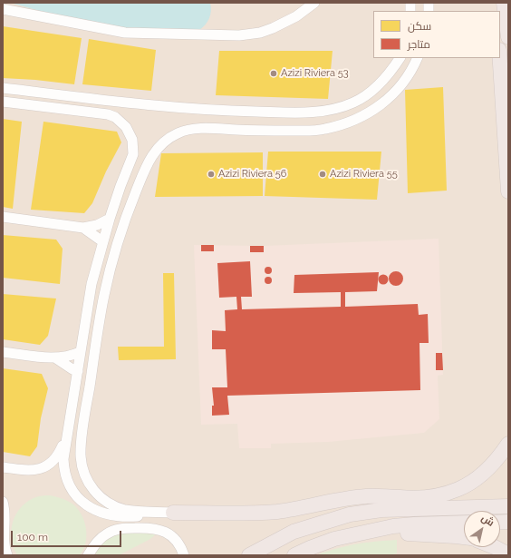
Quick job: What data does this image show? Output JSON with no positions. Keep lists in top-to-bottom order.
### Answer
{
  "places": ["Azizi Riviera 53", "Azizi Riviera 56", "Azizi Riviera 55"],
  "legend": ["سكن", "متاجر"],
  "scale_bar": "100 m",
  "north": "top right"
}
